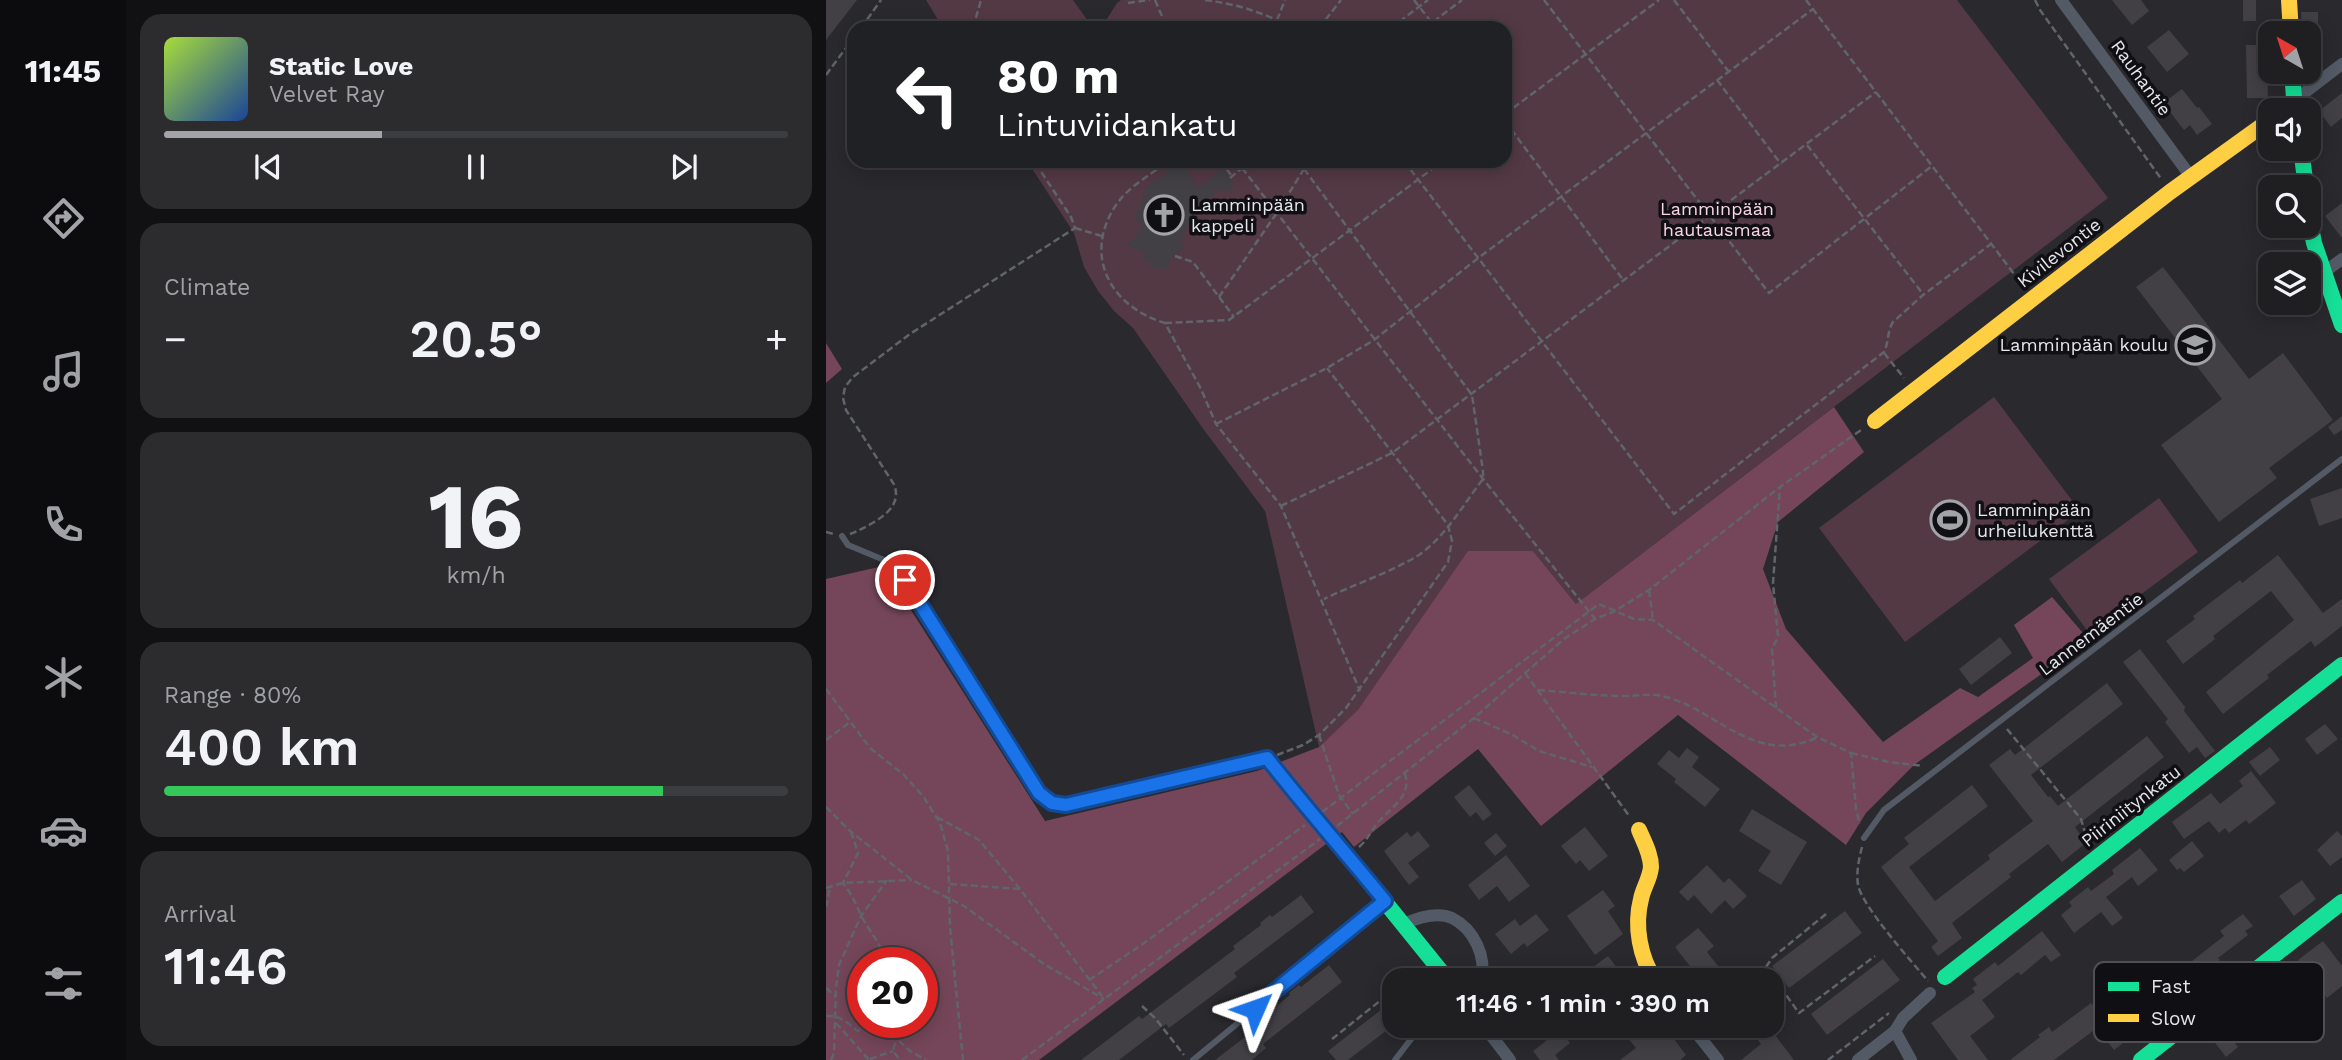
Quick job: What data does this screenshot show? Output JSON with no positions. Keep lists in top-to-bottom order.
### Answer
{
  "streets": {
    "street": ["Rauhantie", "Kivilevontie", "Piiriniitynkatu"],
    "lane": ["Lannemäentie"]
  },
  "crossings": [
    ["Rauhantie", "Kivilevontie"]
  ],
  "parks": ["Lamminpään hautausmaa"],
  "places": {
    "church": ["Lamminpään kappeli"],
    "school or university": ["Lamminpään koulu"],
    "sports": ["Lamminpään urheilukenttä"]
  },
  "legend": ["Fast", "Slow"],
  "north": "top left",
  "page": {
    "tabs": "11:45",
    "turn": ["80 m", "Lintuviidankatu"],
    "song": ["Static Love", "Velvet Ray"],
    "tile": [
      "Climate",
      ["16", "km/h"],
      ["Range · 80%", "400 km"],
      ["Arrival", "11:46"]
    ],
    "heat": ["−", "20.5°", "+"],
    "limit": "20",
    "trip": "11:46 · 1 min · 390 m"
  }
}
